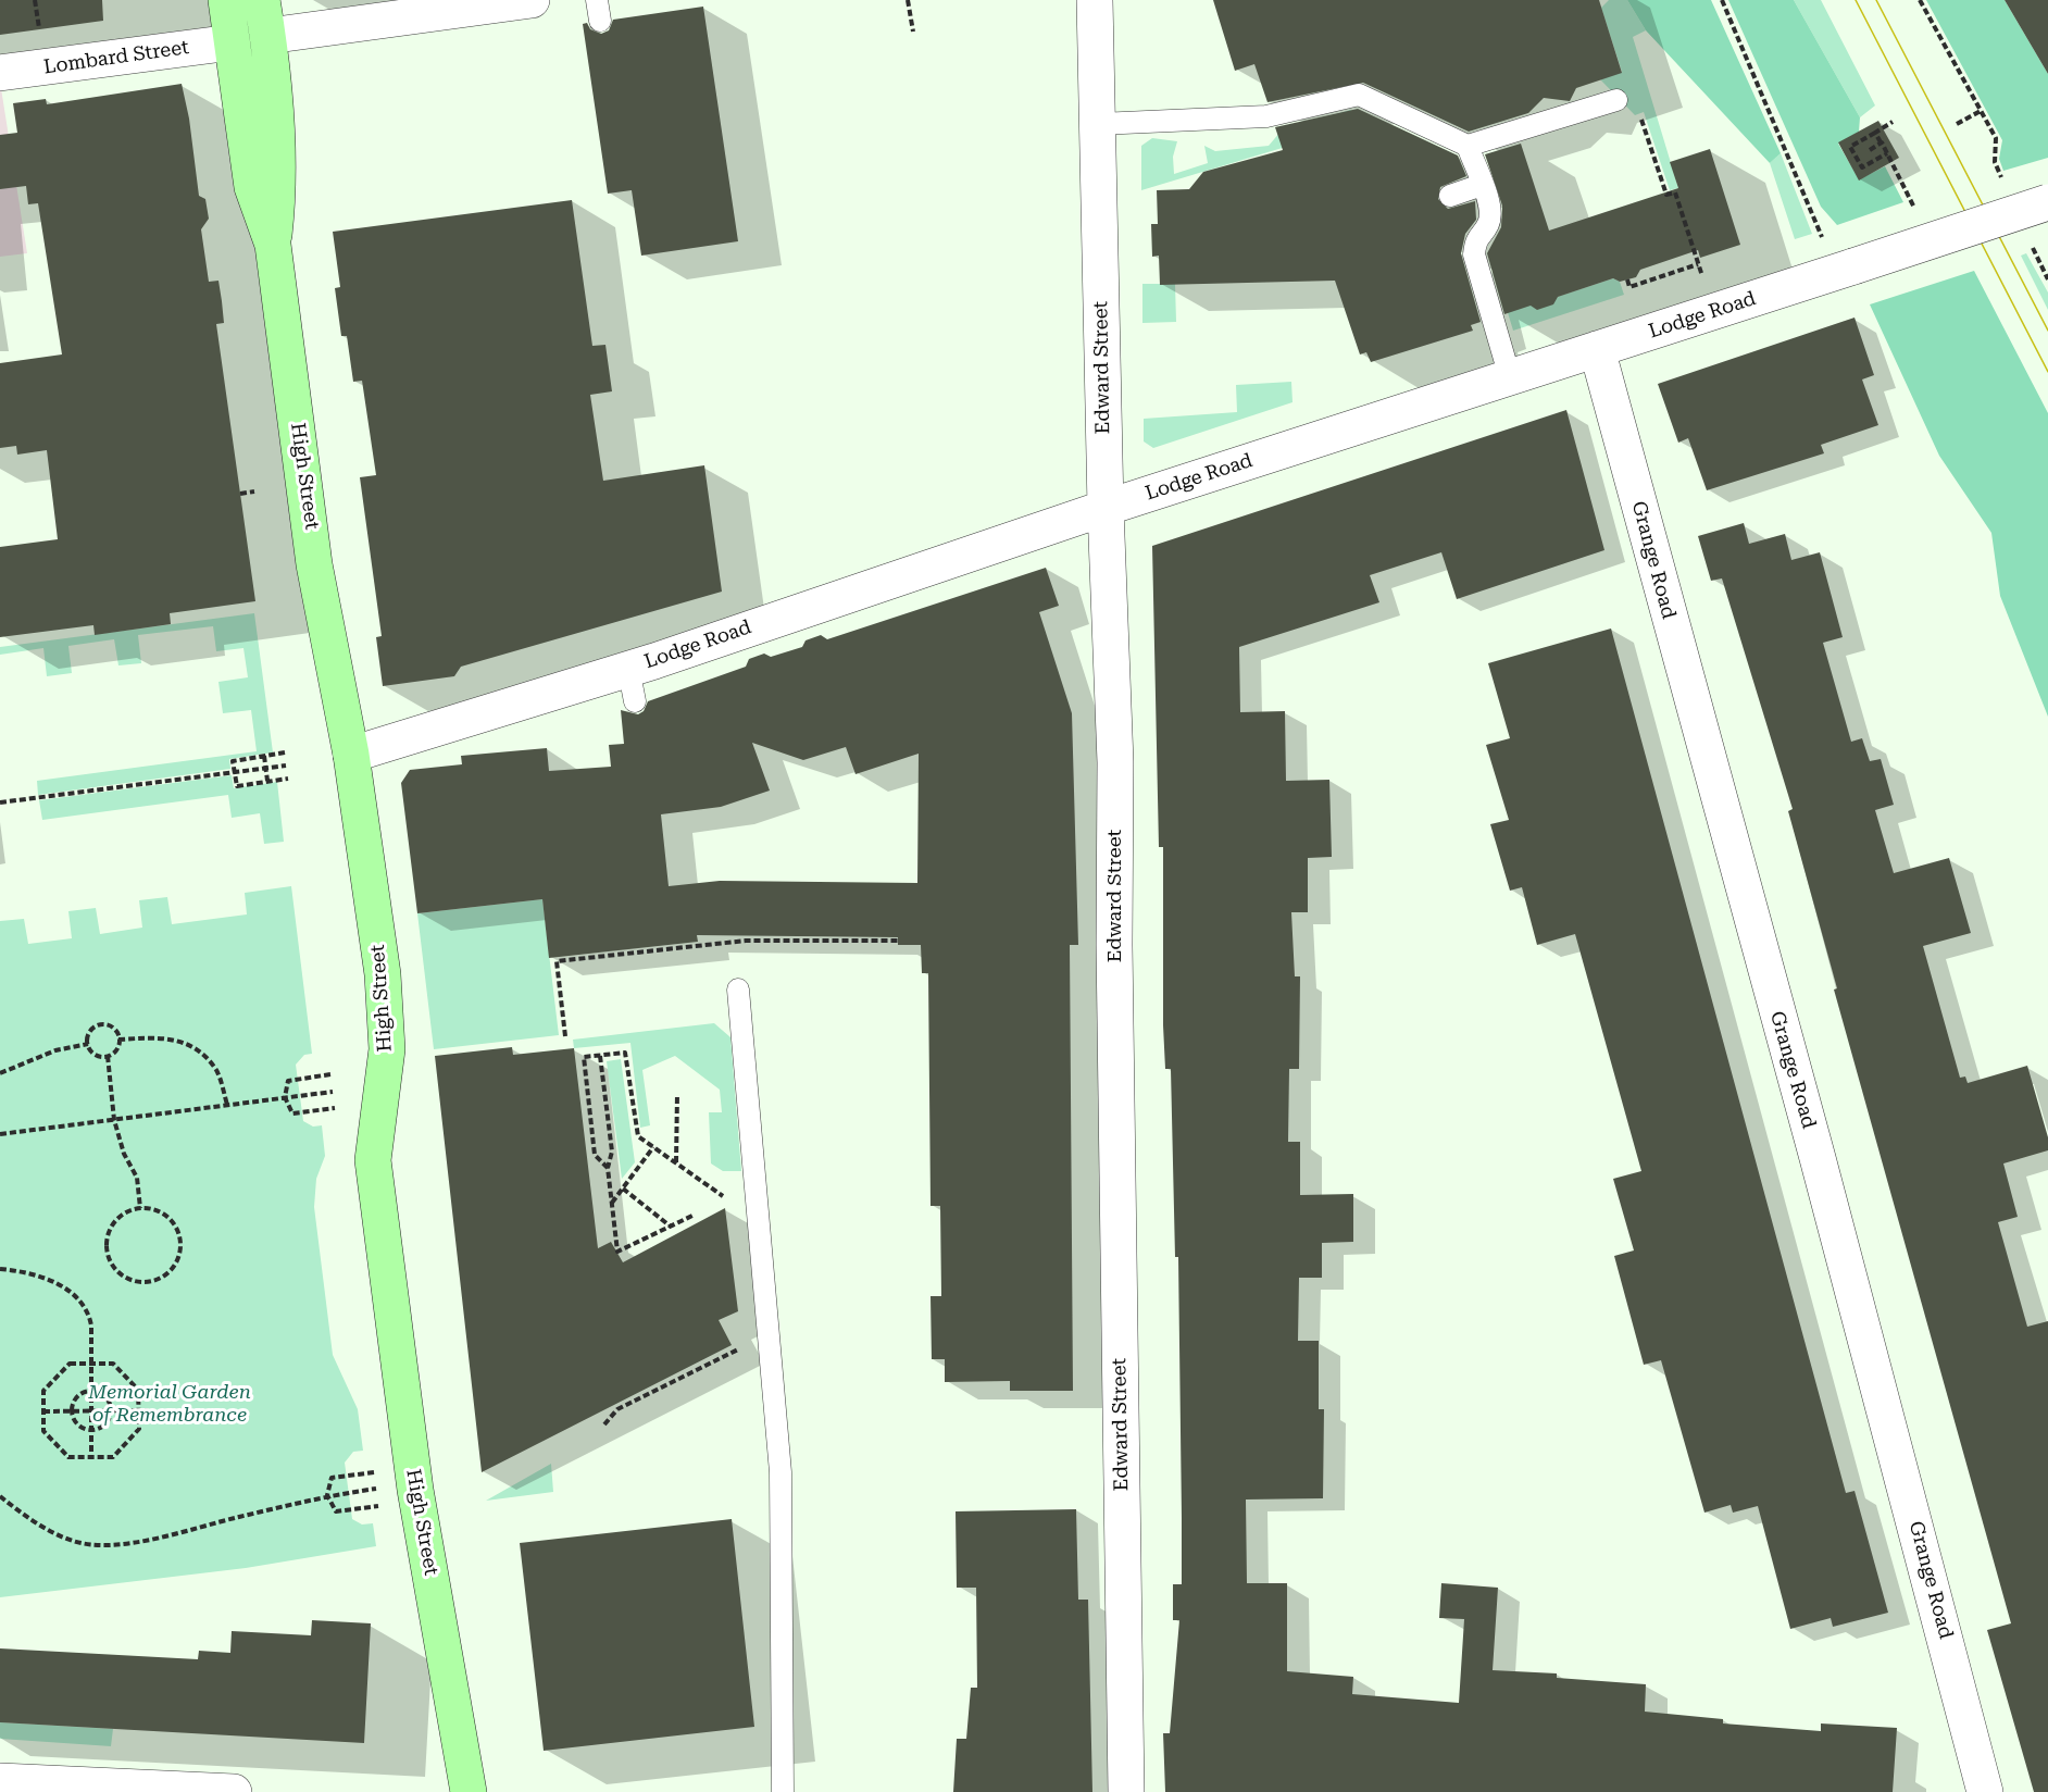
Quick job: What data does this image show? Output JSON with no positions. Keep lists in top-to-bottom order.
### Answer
{
  "streets": {
    "street": [
      "Lombard Street",
      "Lodge Road",
      "Edward Street",
      "High Street",
      "Grange Road"
    ]
  },
  "crossings": [
    ["Lombard Street", "High Street"],
    ["Lodge Road", "Edward Street"],
    ["Lodge Road", "High Street"],
    ["Lodge Road", "Grange Road"]
  ],
  "parks": ["Memorial Garden of Remembrance"]
}
